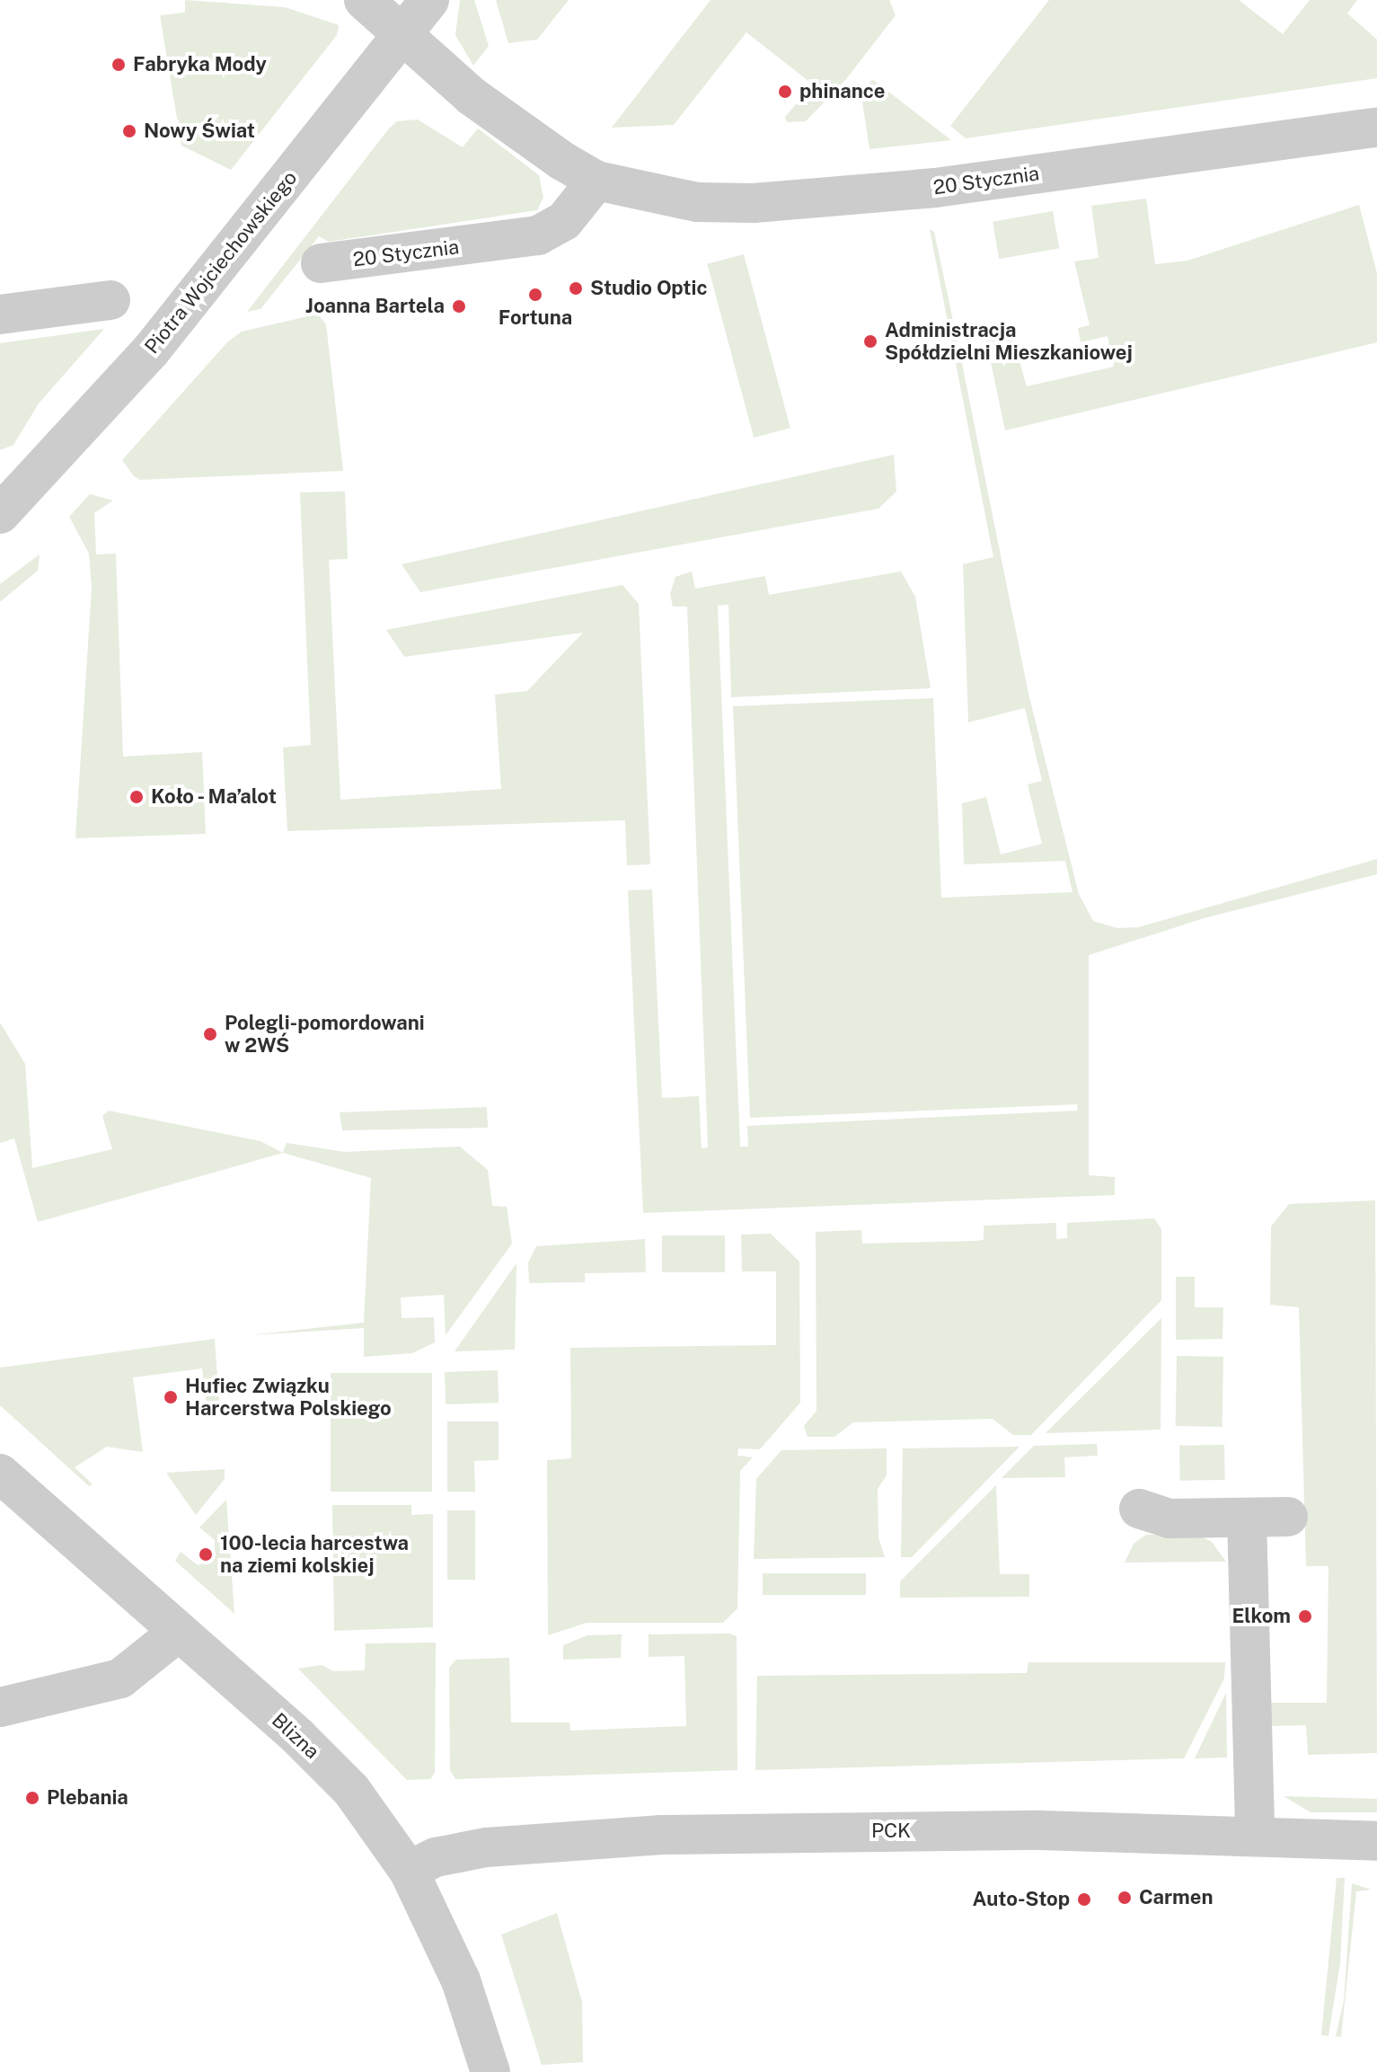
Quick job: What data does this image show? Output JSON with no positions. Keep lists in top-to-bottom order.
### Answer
{
  "streets": {
    "street": [
      "20 Stycznia",
      "Piotra Wojciechowskiego",
      "Blizna",
      "PCK"
    ]
  },
  "crossings": [
    ["20 Stycznia", "Piotra Wojciechowskiego"],
    ["Blizna", "PCK"]
  ],
  "places": [
    "Fabryka Mody",
    "phinance",
    "Nowy Świat",
    "Studio Optic",
    "Fortuna",
    "Joanna Bartela",
    "Administracja Spółdzielni Mieszkaniowej",
    "Koło - Ma’alot",
    "Polegli-pomordowani w 2WŚ",
    "Hufiec Związku Harcerstwa Polskiego",
    "100-lecia harcestwa na ziemi kolskiej",
    "Elkom",
    "Plebania",
    "Carmen",
    "Auto-Stop"
  ]
}
